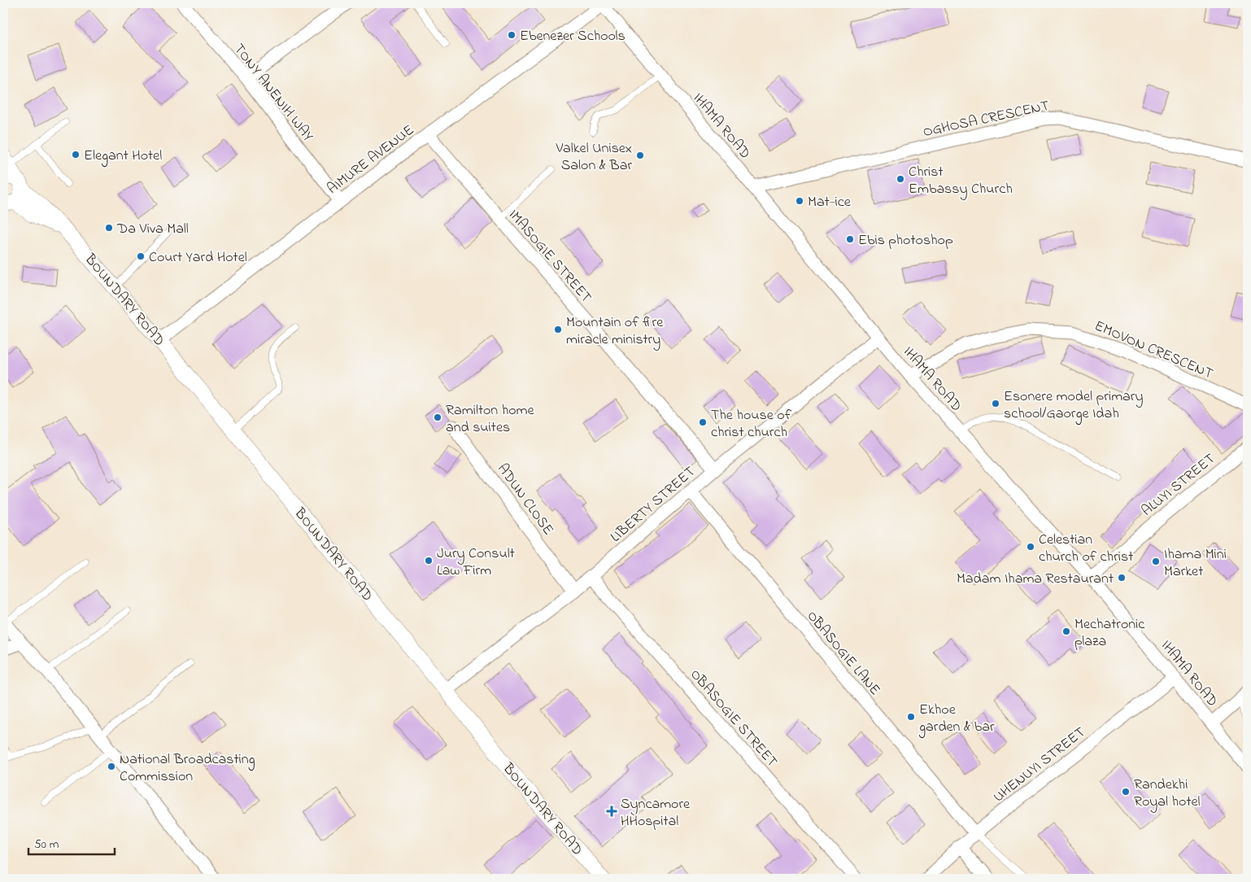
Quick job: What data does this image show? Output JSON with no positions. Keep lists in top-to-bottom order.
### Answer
{
  "streets": {
    "street": [
      "TONY ANENIH WAY",
      "OGHOSA CRESCENT",
      "IHAMA ROAD",
      "AIMURE AVENUE",
      "IMASOGIE STREET",
      "BOUNDARY ROAD",
      "EMOVON CRESCENT",
      "ALUYI STREET",
      "ADUN CLOSE",
      "LIBERTY STREET",
      "OBASOGIE LANE",
      "OBASOGIE STREET",
      "UHENUYI STREET"
    ]
  },
  "crossings": [
    ["TONY ANENIH WAY", "AIMURE AVENUE"],
    ["OGHOSA CRESCENT", "IHAMA ROAD"],
    ["IHAMA ROAD", "AIMURE AVENUE"],
    ["IHAMA ROAD", "EMOVON CRESCENT"],
    ["IHAMA ROAD", "ALUYI STREET"],
    ["IHAMA ROAD", "LIBERTY STREET"],
    ["IHAMA ROAD", "UHENUYI STREET"],
    ["AIMURE AVENUE", "IMASOGIE STREET"],
    ["AIMURE AVENUE", "BOUNDARY ROAD"],
    ["IMASOGIE STREET", "LIBERTY STREET"],
    ["BOUNDARY ROAD", "LIBERTY STREET"],
    ["ADUN CLOSE", "LIBERTY STREET"],
    ["LIBERTY STREET", "OBASOGIE LANE"],
    ["LIBERTY STREET", "OBASOGIE STREET"],
    ["OBASOGIE LANE", "UHENUYI STREET"]
  ],
  "places": {
    "other": [
      "Ebenezer Schools",
      "Elegant Hotel",
      "Valkel Unisex Salon & Bar",
      "Christ Embassy Church",
      "Mat-ice",
      "Da Viva Mall",
      "Ebis photoshop",
      "Court Yard Hotel",
      "Mountain of fire miracle ministry",
      "Esonere model primary school/Gaorge Idah",
      "Ramilton home and suites",
      "The house of christ church",
      "Celestian church of christ",
      "Jury Consult Law Firm",
      "Ihama Mini Market",
      "Madam Ihama Restaurant",
      "Mechatronic plaza",
      "Ekhoe garden & bar",
      "National Broadcasting Commission",
      "Randekhi Royal hotel"
    ],
    "health": ["Syncamore HHospital"]
  },
  "scale_bar": "50 m"
}
